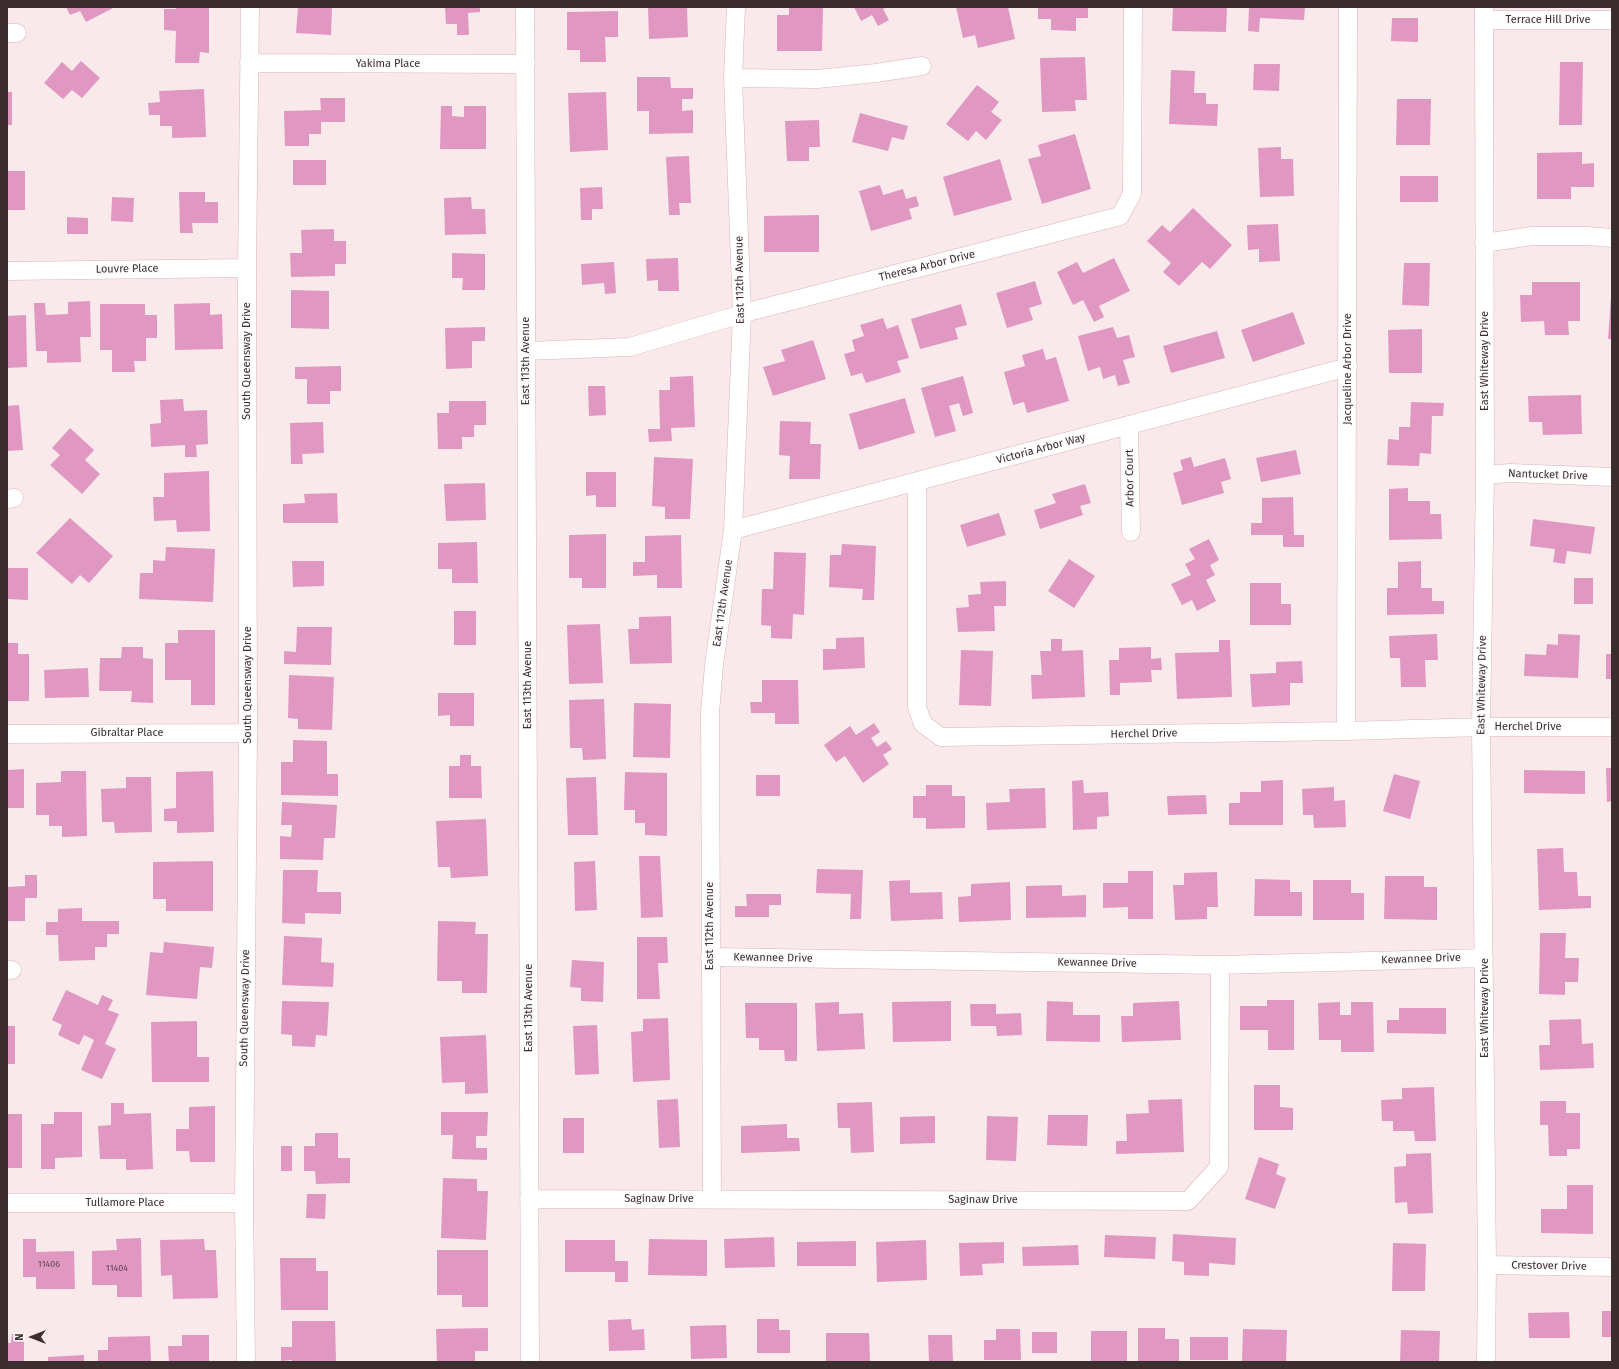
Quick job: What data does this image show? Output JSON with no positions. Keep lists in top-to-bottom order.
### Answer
{
  "streets": {
    "street": [
      "Terrace Hill Drive",
      "Yakima Place",
      "Theresa Arbor Drive",
      "Louvre Place",
      "East 112th Avenue",
      "South Queensway Drive",
      "East 113th Avenue",
      "East Whiteway Drive",
      "Jacqueline Arbor Drive",
      "Victoria Arbor Way",
      "Nantucket Drive",
      "Arbor Court",
      "Herchel Drive",
      "Gibraltar Place",
      "Kewannee Drive",
      "Saginaw Drive",
      "Tullamore Place",
      "Crestover Drive"
    ]
  },
  "crossings": [
    ["Terrace Hill Drive", "East Whiteway Drive"],
    ["Yakima Place", "South Queensway Drive"],
    ["Yakima Place", "East 113th Avenue"],
    ["Theresa Arbor Drive", "East 112th Avenue"],
    ["Theresa Arbor Drive", "East 113th Avenue"],
    ["Louvre Place", "South Queensway Drive"],
    ["East 112th Avenue", "Victoria Arbor Way"],
    ["East 112th Avenue", "Kewannee Drive"],
    ["East 112th Avenue", "Saginaw Drive"],
    ["South Queensway Drive", "Gibraltar Place"],
    ["South Queensway Drive", "Tullamore Place"],
    ["East 113th Avenue", "Saginaw Drive"],
    ["East Whiteway Drive", "Nantucket Drive"],
    ["East Whiteway Drive", "Herchel Drive"],
    ["East Whiteway Drive", "Kewannee Drive"],
    ["East Whiteway Drive", "Crestover Drive"],
    ["Jacqueline Arbor Drive", "Victoria Arbor Way"],
    ["Jacqueline Arbor Drive", "Herchel Drive"],
    ["Victoria Arbor Way", "Arbor Court"],
    ["Victoria Arbor Way", "Herchel Drive"],
    ["Kewannee Drive", "Saginaw Drive"]
  ],
  "house_numbers": ["11406", "11404"],
  "north": "left"
}
